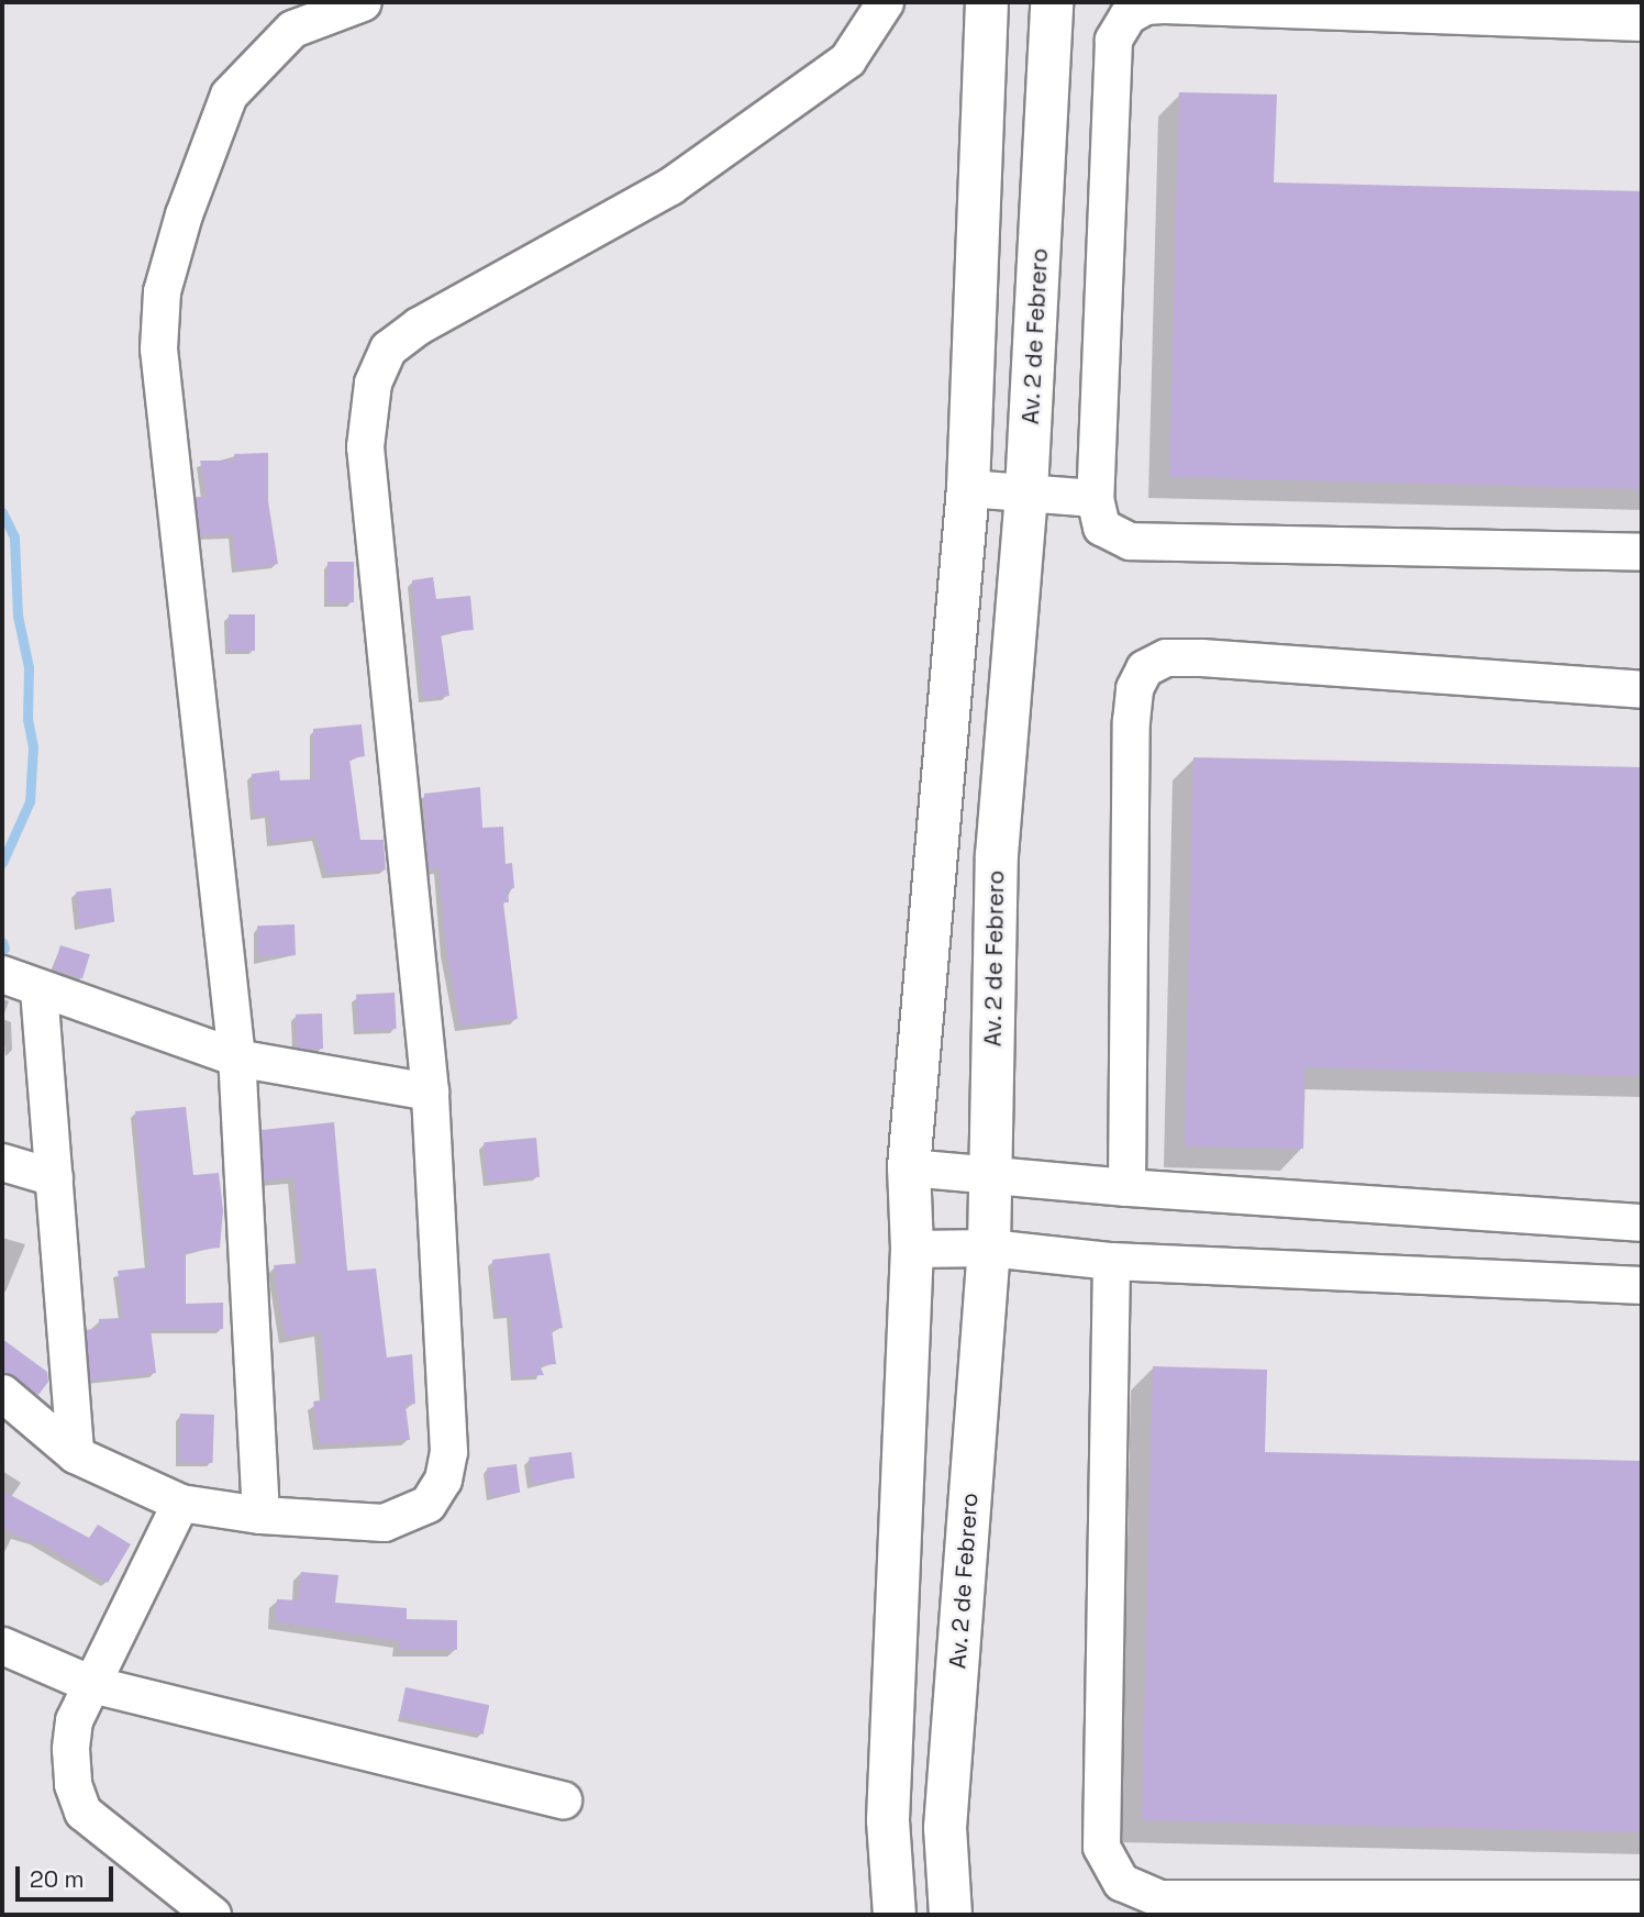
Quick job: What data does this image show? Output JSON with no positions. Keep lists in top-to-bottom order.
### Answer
{
  "streets": {
    "main road": ["Av. 2 de Febrero"]
  },
  "scale_bar": "20 m"
}
